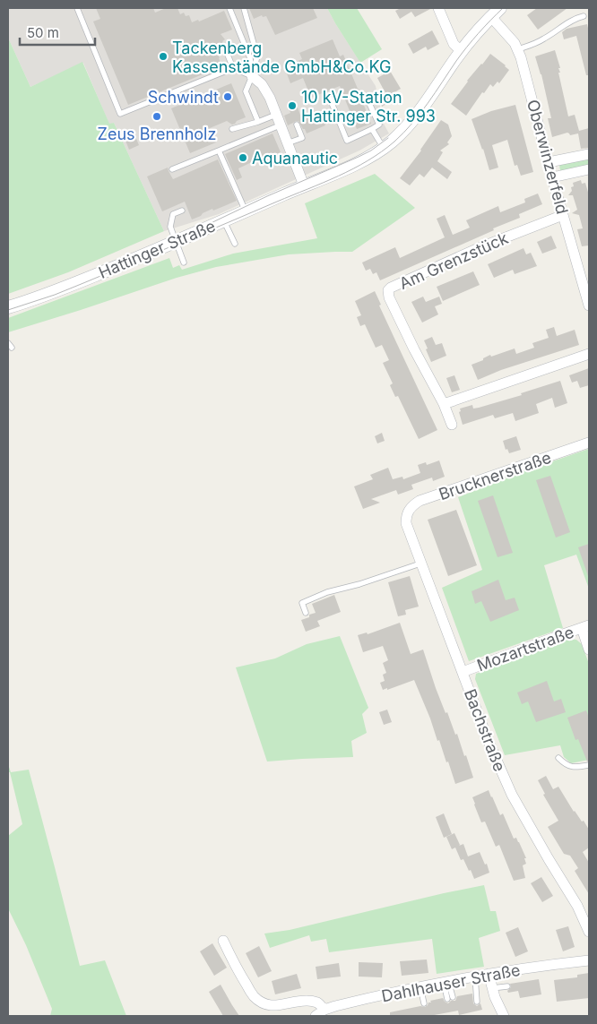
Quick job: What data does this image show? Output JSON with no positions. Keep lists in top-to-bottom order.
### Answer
{
  "streets": {
    "street": [
      "Oberwinzerfeld",
      "Hattinger Straße",
      "Am Grenzstück",
      "Brucknerstraße",
      "Mozartstraße",
      "Bachstraße",
      "Dahlhauser Straße"
    ]
  },
  "crossings": [
    ["Oberwinzerfeld", "Hattinger Straße"],
    ["Oberwinzerfeld", "Am Grenzstück"],
    ["Brucknerstraße", "Bachstraße"],
    ["Mozartstraße", "Bachstraße"]
  ],
  "places": [
    "Tackenberg Kassenstände GmbH&Co.KG",
    "Schwindt",
    "10 kV-Station Hattinger Str. 993",
    "Zeus Brennholz",
    "Aquanautic"
  ],
  "scale_bar": "50 m"
}
